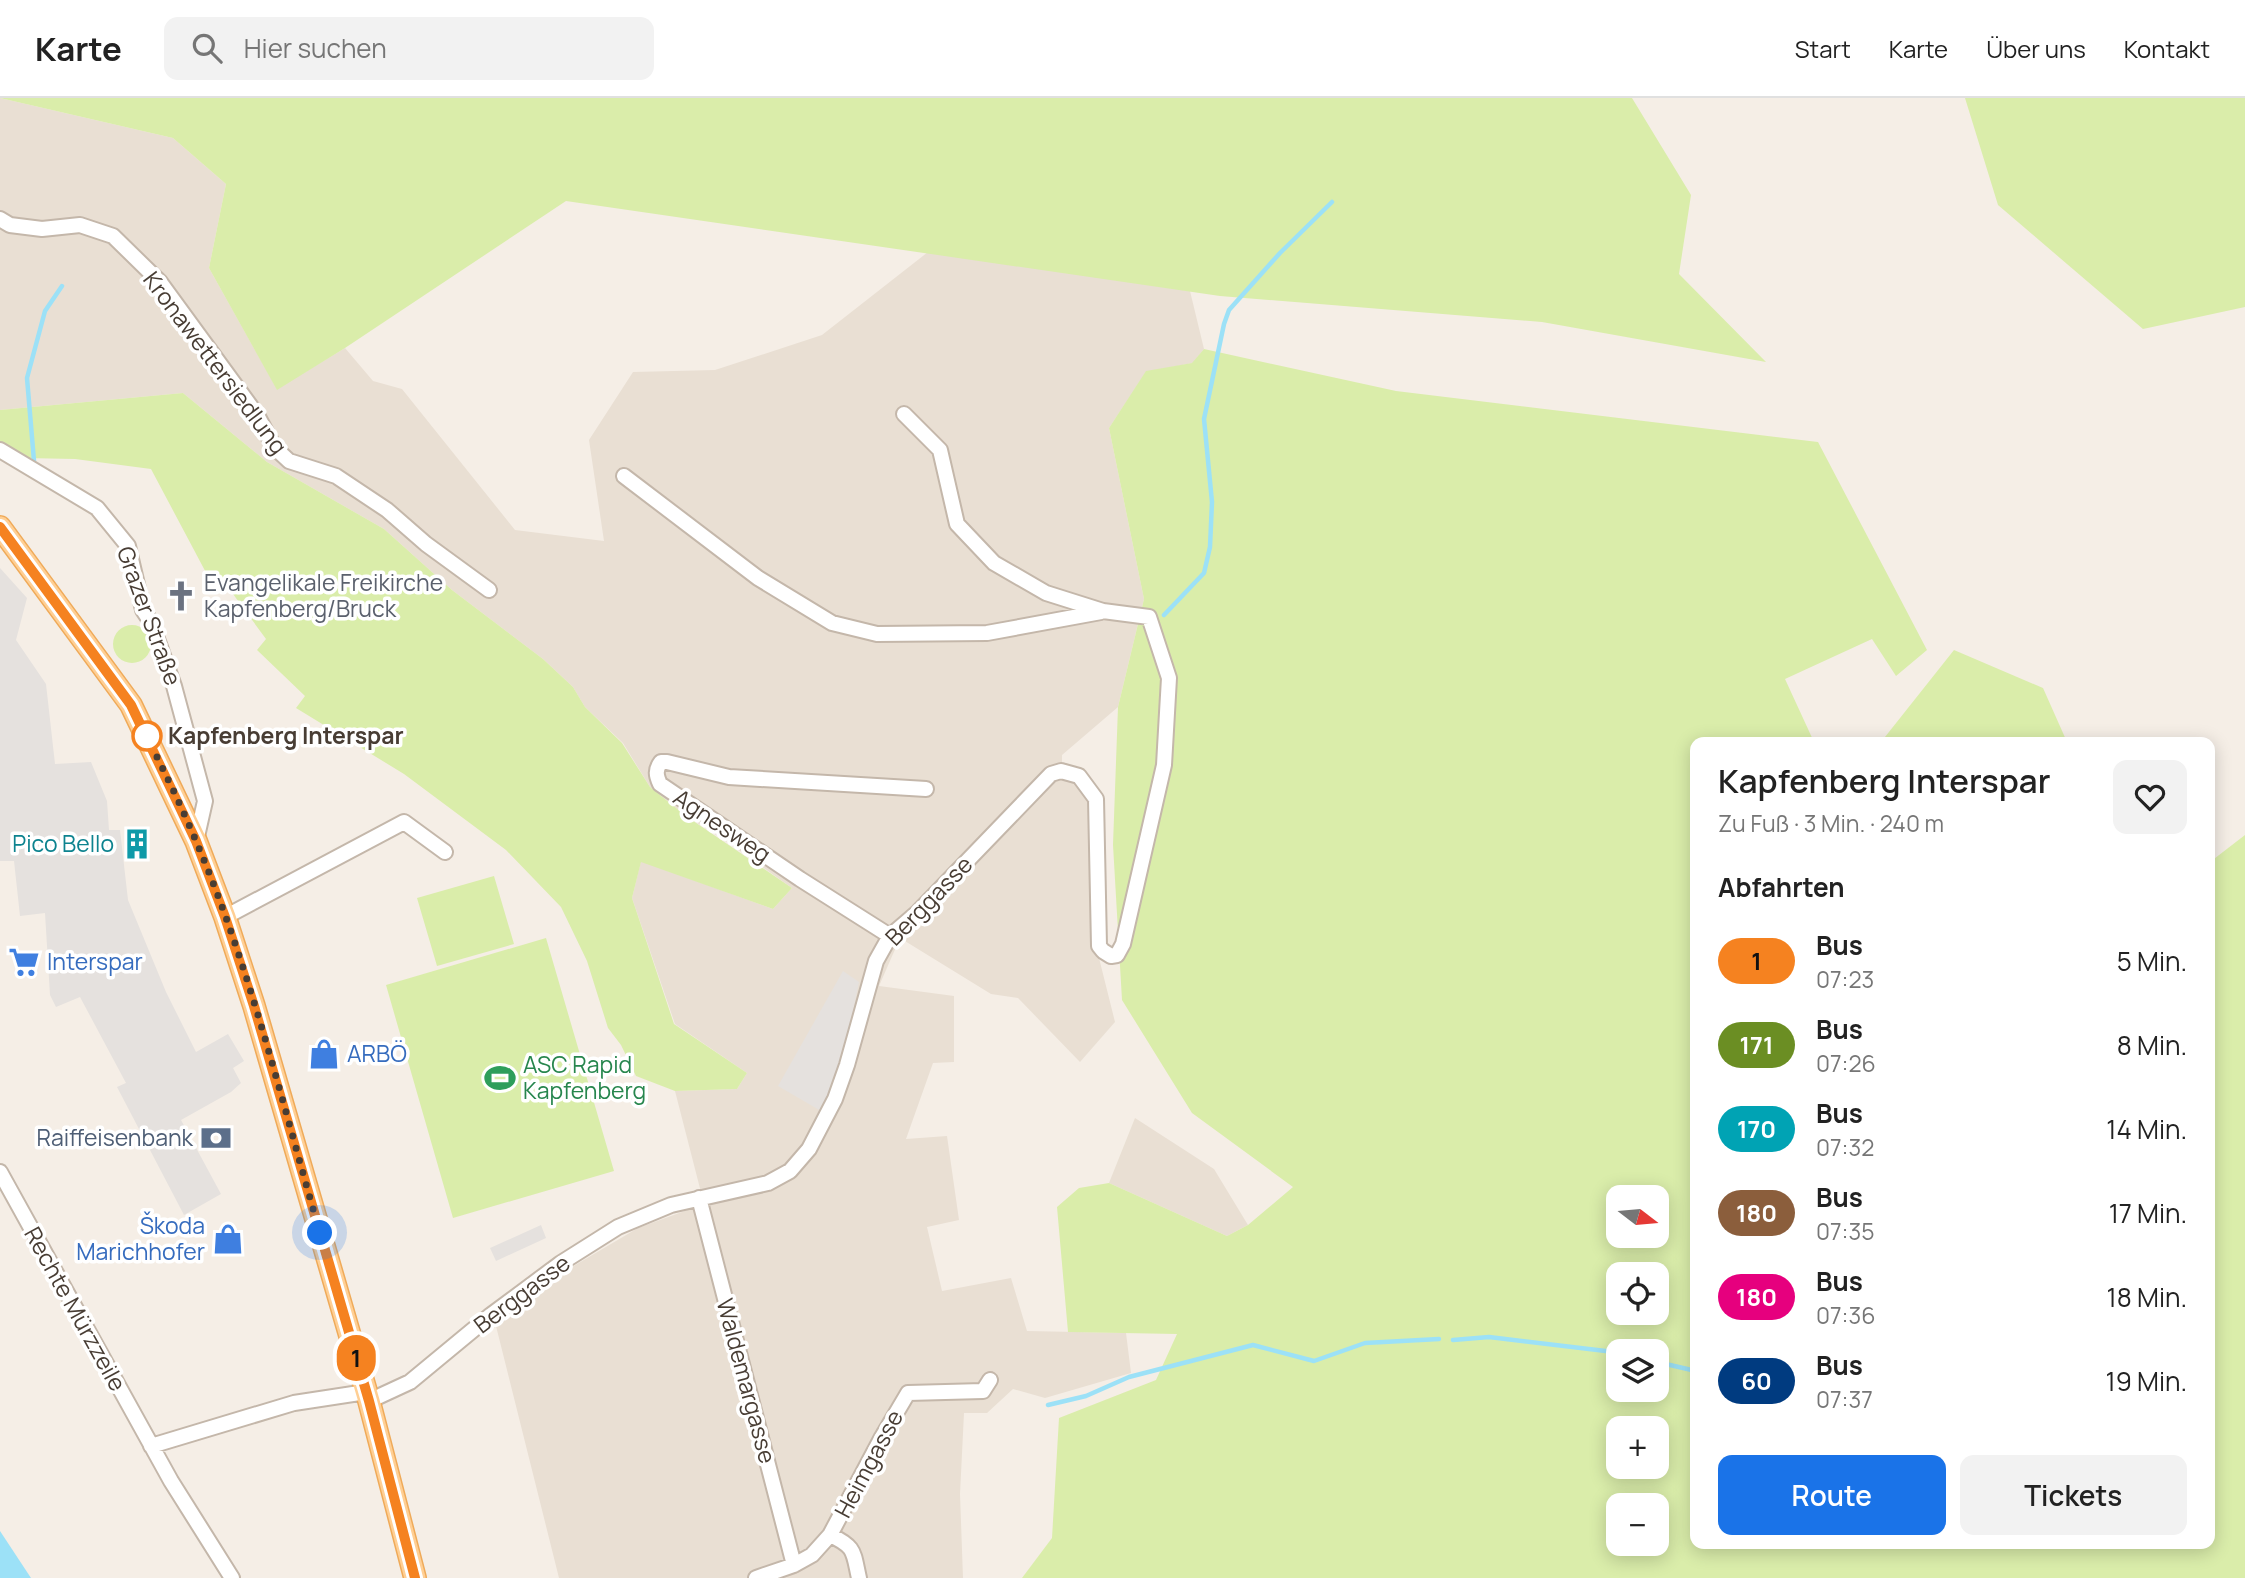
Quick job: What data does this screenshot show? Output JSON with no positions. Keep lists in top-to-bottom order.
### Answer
{
  "streets": {
    "main road": ["Grazer Straße"],
    "street": [
      "Kronawettersiedlung",
      "Agnesweg",
      "Berggasse",
      "Rechte Mürzzeile",
      "Waldemargasse",
      "Heimgasse"
    ]
  },
  "crossings": [
    ["Grazer Straße", "Berggasse"],
    ["Agnesweg", "Berggasse"],
    ["Berggasse", "Waldemargasse"],
    ["Waldemargasse", "Heimgasse"]
  ],
  "places": {
    "church": ["Evangelikale Freikirche Kapfenberg/Bruck"],
    "other": ["Kapfenberg Interspar"],
    "building": ["Pico Bello"],
    "supermarket": ["Interspar"],
    "shop": ["ARBÖ", "Škoda Marichhofer"],
    "sports": ["ASC Rapid Kapfenberg"],
    "bank": ["Raiffeisenbank"]
  },
  "lines": ["bus line 1"],
  "north": "right",
  "page": {
    "header": "Karte",
    "search": "Hier suchen",
    "nav": [
      "Start",
      "Karte",
      "Über uns",
      "Kontakt"
    ],
    "on_map": "1",
    "heading": [
      ["Kapfenberg Interspar", "Zu Fuß · 3 Min. · 240 m"],
      "Abfahrten"
    ],
    "list": [
      {
        "mark": "1",
        "name": "Bus",
        "note": "07:23",
        "value": "5 Min."
      },
      {
        "mark": "171",
        "name": "Bus",
        "note": "07:26",
        "value": "8 Min."
      },
      {
        "mark": "170",
        "name": "Bus",
        "note": "07:32",
        "value": "14 Min."
      },
      {
        "mark": "180",
        "name": "Bus",
        "note": "07:35",
        "value": "17 Min."
      },
      {
        "mark": "180",
        "name": "Bus",
        "note": "07:36",
        "value": "18 Min."
      },
      {
        "mark": "60",
        "name": "Bus",
        "note": "07:37",
        "value": "19 Min."
      }
    ],
    "map_buttons": ["+", "−"],
    "buttons": ["Route", "Tickets"]
  }
}
